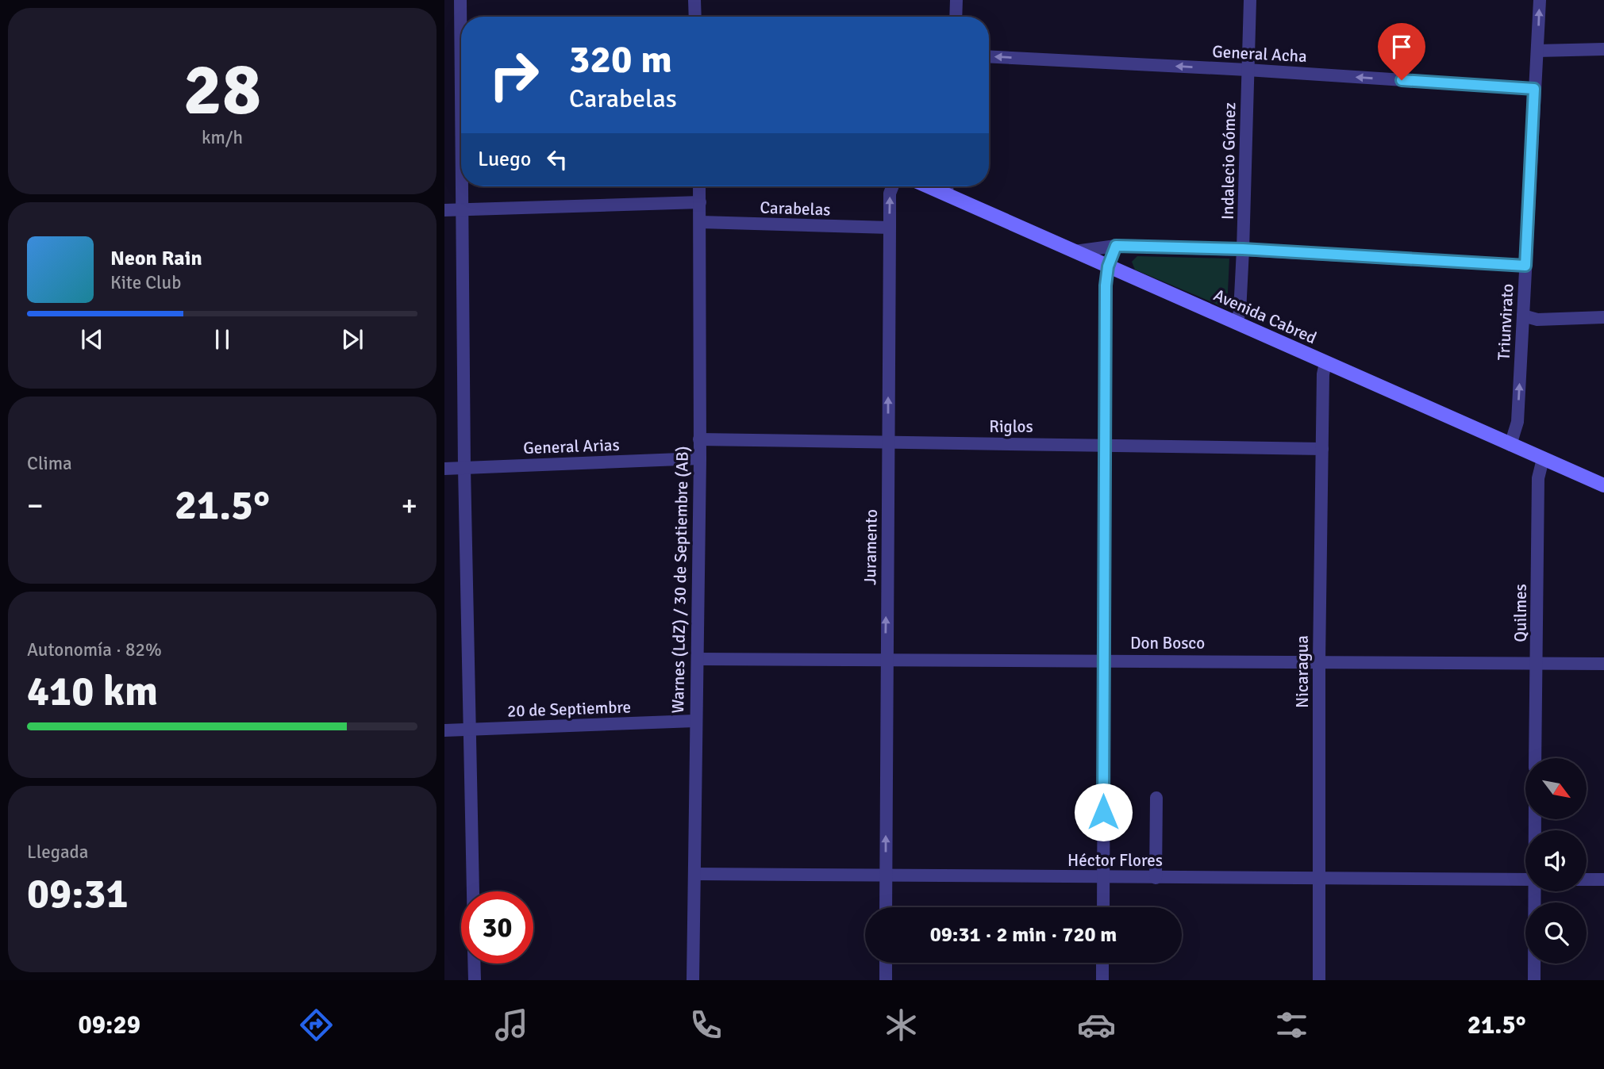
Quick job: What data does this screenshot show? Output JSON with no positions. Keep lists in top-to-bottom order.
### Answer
{
  "streets": {
    "street": [
      "General Acha",
      "Indalecio Gómez",
      "Carabelas",
      "Avenida Cabred",
      "Triunvirato",
      "Riglos",
      "General Arias",
      "Juramento",
      "Warnes (LdZ) / 30 de Septiembre (AB)",
      "Quilmes",
      "Don Bosco",
      "Nicaragua",
      "20 de Septiembre",
      "Héctor Flores"
    ]
  },
  "crossings": [
    ["General Acha", "Indalecio Gómez"],
    ["General Acha", "Triunvirato"],
    ["Indalecio Gómez", "Avenida Cabred"],
    ["Carabelas", "Juramento"],
    ["Carabelas", "Warnes (LdZ) / 30 de Septiembre (AB)"],
    ["Avenida Cabred", "Triunvirato"],
    ["Avenida Cabred", "Quilmes"],
    ["Avenida Cabred", "Nicaragua"],
    ["Riglos", "Juramento"],
    ["Riglos", "Warnes (LdZ) / 30 de Septiembre (AB)"],
    ["Riglos", "Nicaragua"],
    ["General Arias", "Warnes (LdZ) / 30 de Septiembre (AB)"],
    ["Juramento", "Don Bosco"],
    ["Juramento", "Héctor Flores"],
    ["Warnes (LdZ) / 30 de Septiembre (AB)", "Don Bosco"],
    ["Warnes (LdZ) / 30 de Septiembre (AB)", "20 de Septiembre"],
    ["Warnes (LdZ) / 30 de Septiembre (AB)", "Héctor Flores"],
    ["Quilmes", "Don Bosco"],
    ["Don Bosco", "Nicaragua"],
    ["Nicaragua", "Héctor Flores"]
  ],
  "one_way": ["General Acha", "Triunvirato", "Juramento"],
  "north": "bottom right",
  "page": {
    "tile": [
      ["28", "km/h"],
      "Clima",
      ["Autonomía · 82%", "410 km"],
      ["Llegada", "09:31"]
    ],
    "turn": ["320 m", "Carabelas"],
    "then": "Luego",
    "song": ["Neon Rain", "Kite Club"],
    "heat": ["−", "21.5°", "+"],
    "limit": "30",
    "trip": "09:31 · 2 min · 720 m",
    "tabs": ["09:29", "21.5°"]
  }
}
